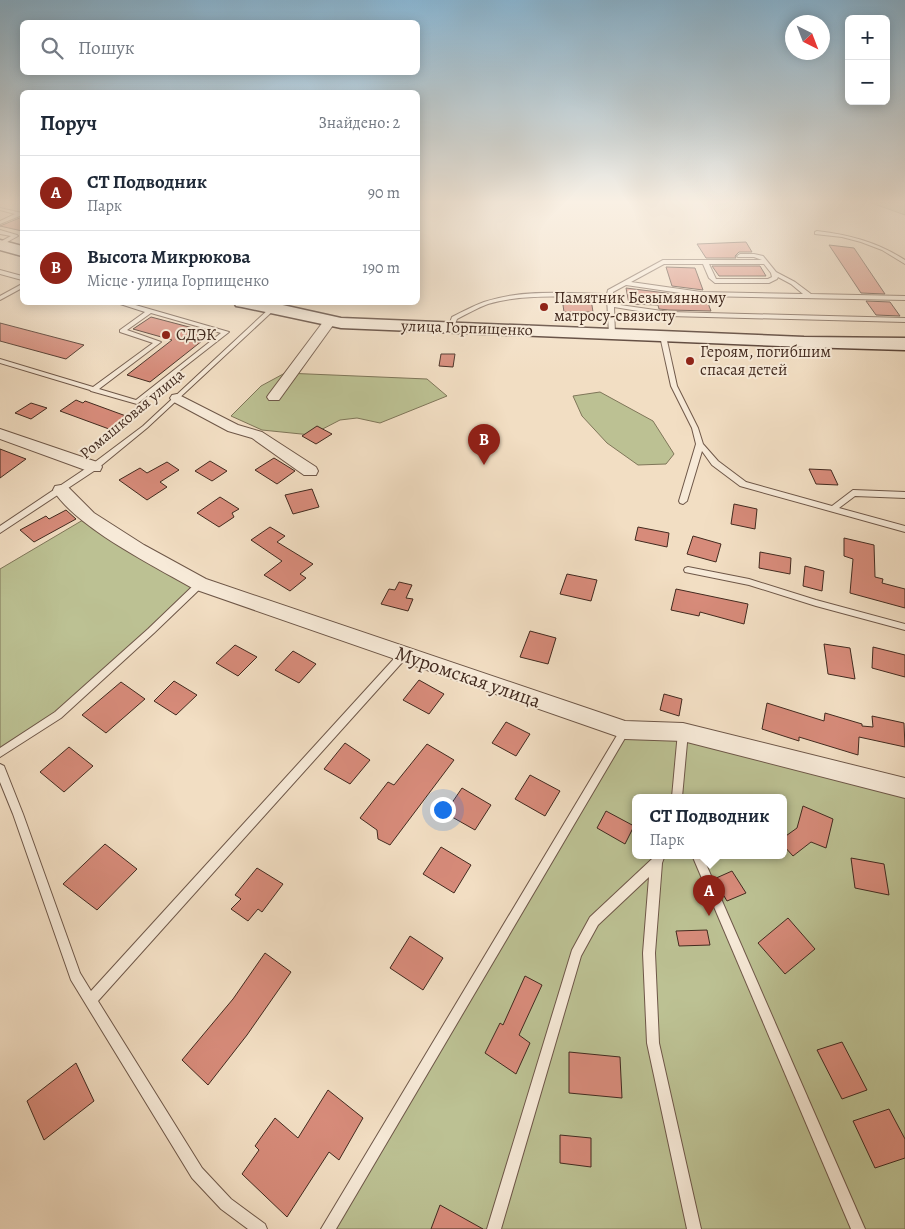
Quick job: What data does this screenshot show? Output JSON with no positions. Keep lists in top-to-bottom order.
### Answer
{
  "streets": {
    "main road": ["улица Горпищенко"],
    "street": ["Муромская улица"],
    "lane": ["Ромашковая улица"]
  },
  "crossings": [
    ["улица Горпищенко", "Ромашковая улица"],
    ["Ромашковая улица", "Муромская улица"]
  ],
  "places": ["Памятник Безымянному матросу-связисту", "СДЭК", "Героям, погибшим спасая детей"],
  "north": "bottom right",
  "page": {
    "map_buttons": ["+", "−"],
    "search": "Пошук",
    "heading": ["Поруч", "Знайдено: 2"],
    "list": [
      {
        "mark": "A",
        "name": "СТ Подводник",
        "note": "Парк",
        "value": "90 m"
      },
      {
        "mark": "B",
        "name": "Высота Микрюкова",
        "note": "Місце · улица Горпищенко",
        "value": "190 m"
      }
    ],
    "pins": ["B", "A"],
    "popup": ["СТ Подводник", "Парк"]
  }
}
